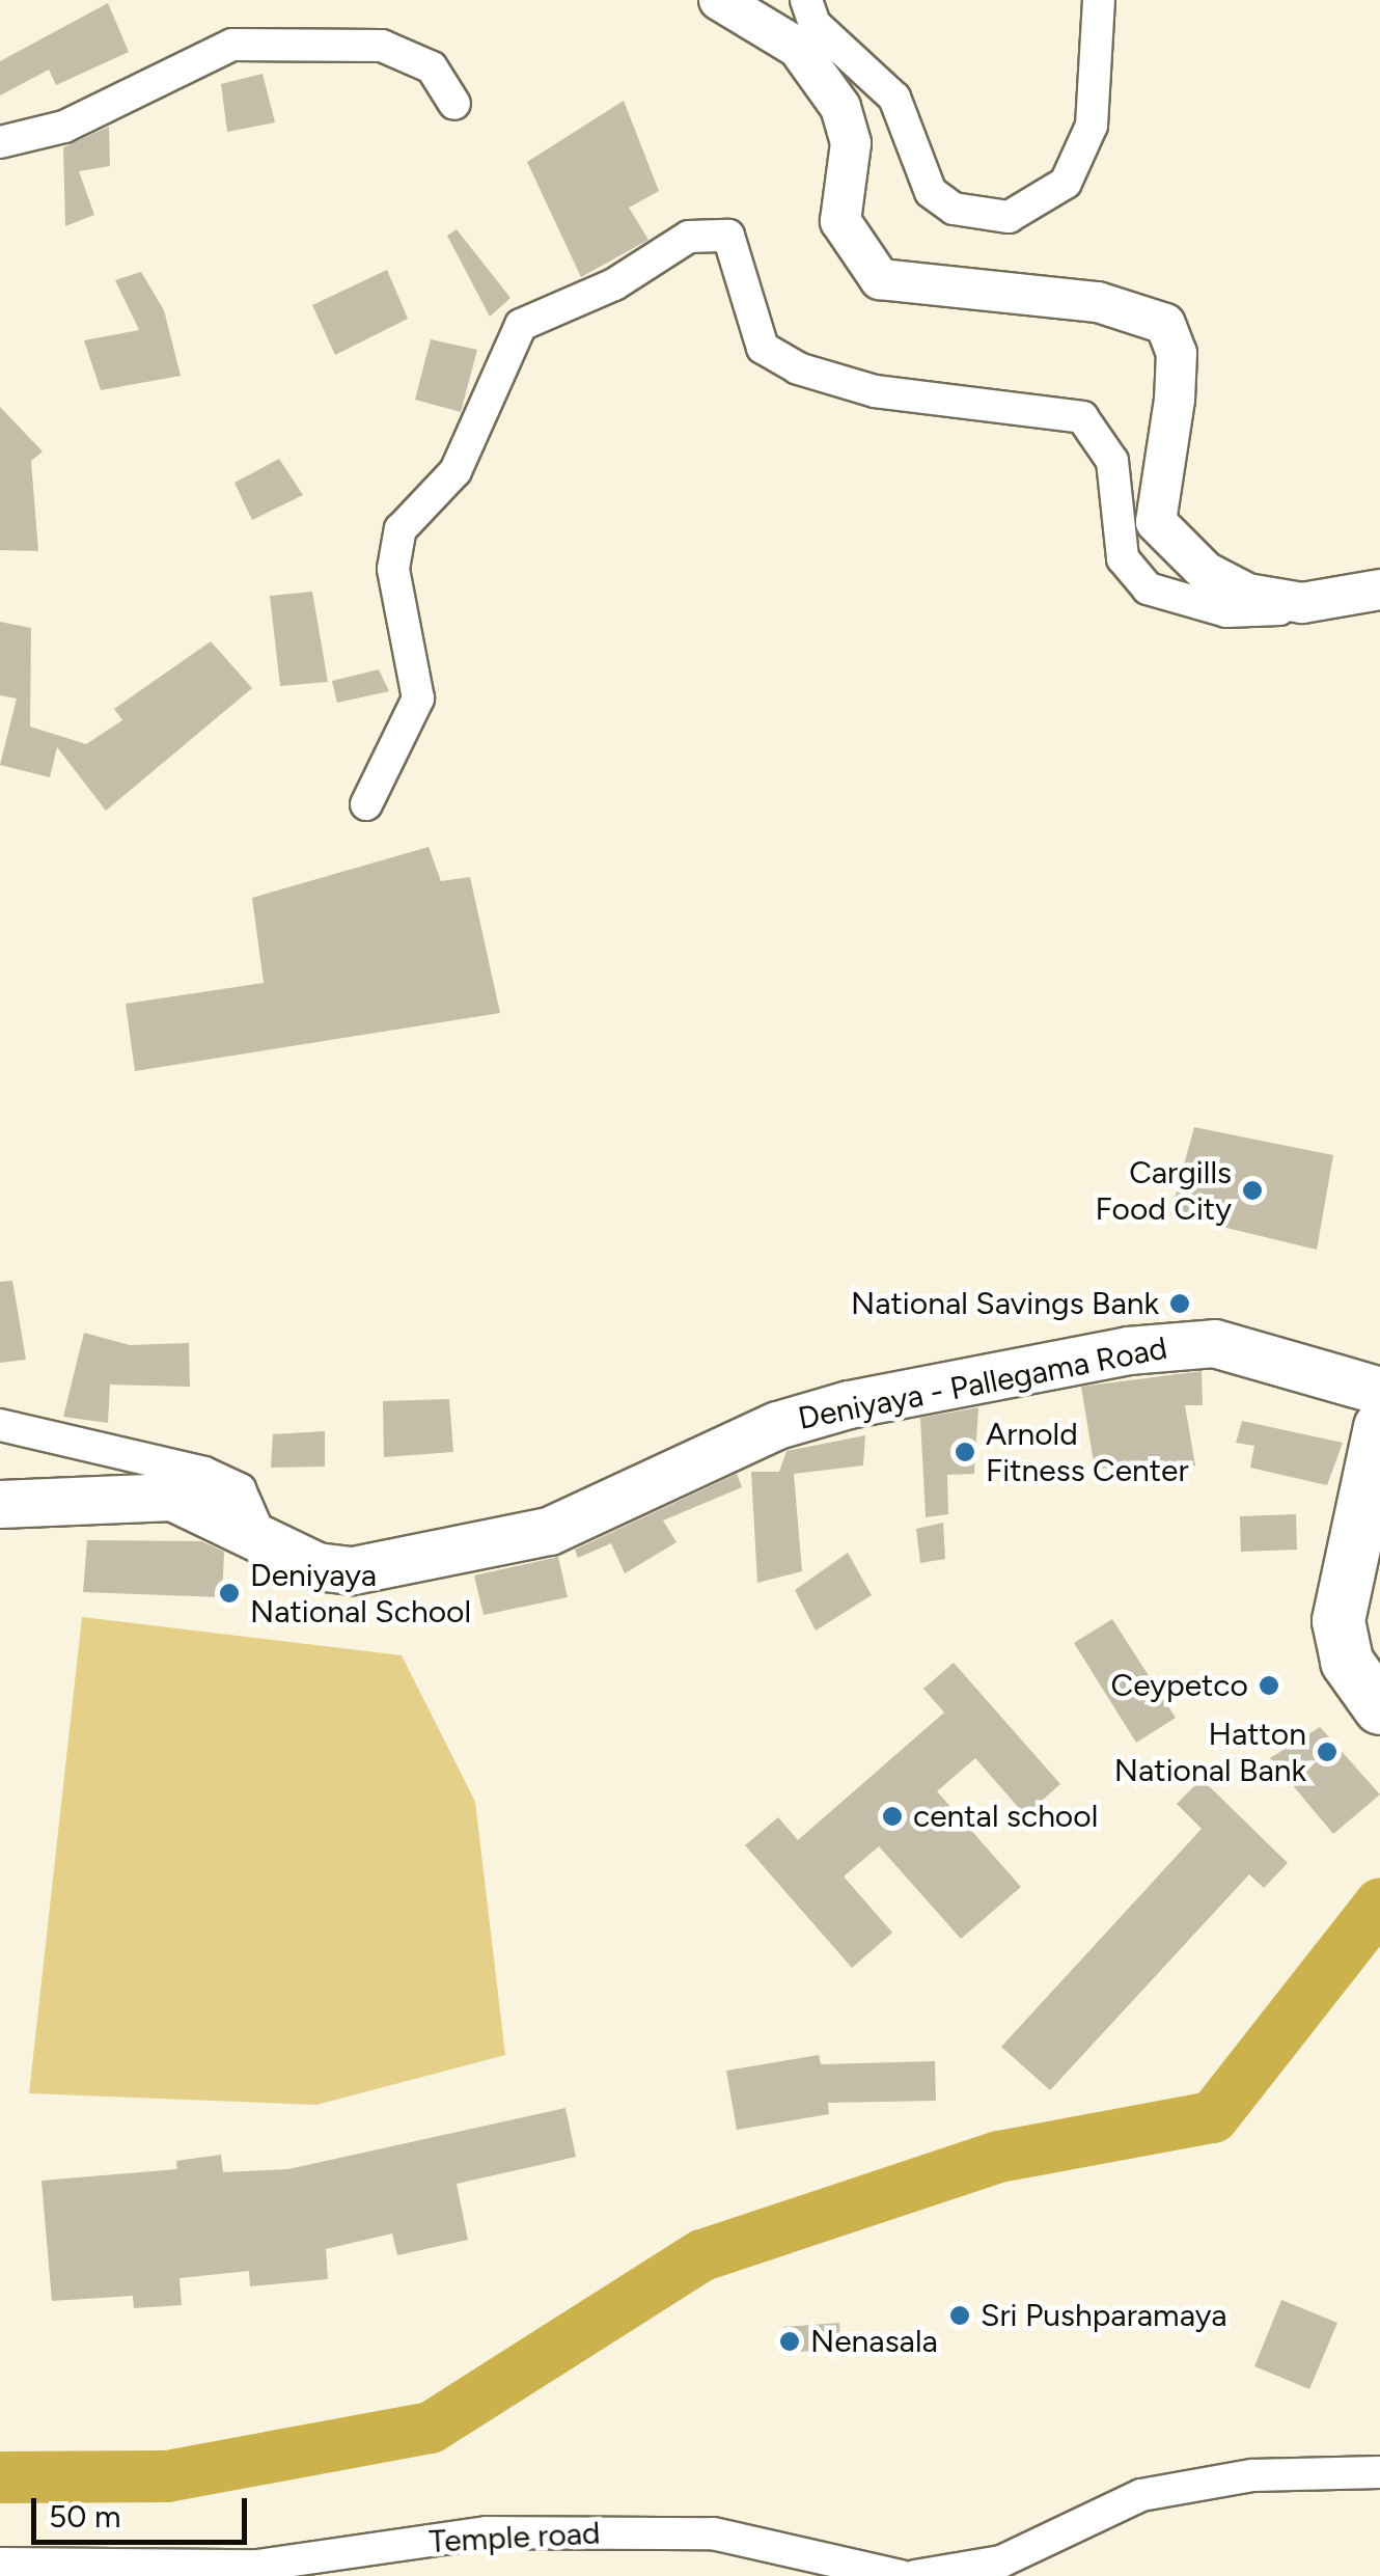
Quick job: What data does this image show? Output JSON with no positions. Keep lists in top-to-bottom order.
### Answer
{
  "streets": {
    "main road": ["Deniyaya - Pallegama Road"],
    "street": ["Temple road"]
  },
  "places": [
    "Cargills Food City",
    "National Savings Bank",
    "Arnold Fitness Center",
    "Deniyaya National School",
    "Ceypetco",
    "Hatton National Bank",
    "cental school",
    "Sri Pushparamaya",
    "Nenasala"
  ],
  "scale_bar": "50 m"
}
